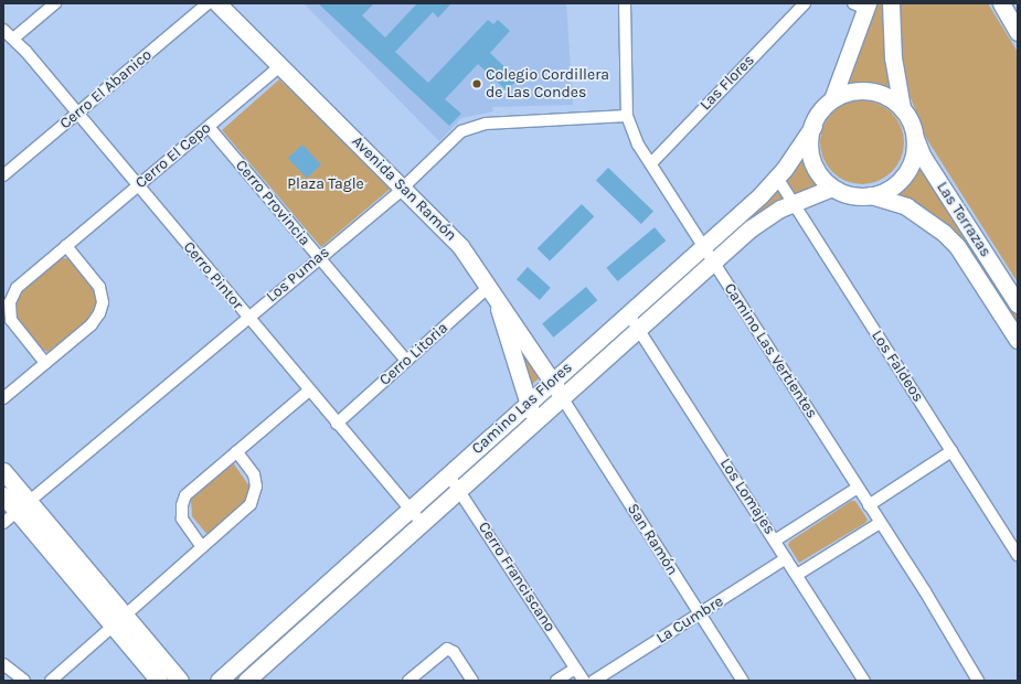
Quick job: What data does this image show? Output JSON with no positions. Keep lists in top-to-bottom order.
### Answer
{
  "streets": {
    "street": [
      "Las Flores",
      "Cerro El Abanico",
      "Cerro El Cepo",
      "Avenida San Ramón",
      "Cerro Provincia",
      "Las Terrazas",
      "Los Pumas",
      "Cerro Pintor",
      "Camino Las Vertientes",
      "Cerro Litoria",
      "Los Faldeos",
      "Camino Las Flores",
      "Los Lomajes",
      "San Ramón",
      "Cerro Franciscano",
      "La Cumbre"
    ]
  },
  "crossings": [
    ["Las Flores", "Camino Las Vertientes"],
    ["Cerro El Abanico", "Cerro Pintor"],
    ["Cerro El Cepo", "Avenida San Ramón"],
    ["Cerro El Cepo", "Cerro Provincia"],
    ["Cerro El Cepo", "Cerro Pintor"],
    ["Avenida San Ramón", "Los Pumas"],
    ["Avenida San Ramón", "Cerro Litoria"],
    ["Avenida San Ramón", "Camino Las Flores"],
    ["Avenida San Ramón", "San Ramón"],
    ["Cerro Provincia", "Los Pumas"],
    ["Cerro Provincia", "Cerro Litoria"],
    ["Las Terrazas", "Camino Las Flores"],
    ["Los Pumas", "Cerro Pintor"],
    ["Los Pumas", "Camino Las Vertientes"],
    ["Cerro Pintor", "Cerro Litoria"],
    ["Cerro Pintor", "Camino Las Flores"],
    ["Camino Las Vertientes", "Camino Las Flores"],
    ["Los Faldeos", "Camino Las Flores"],
    ["Camino Las Flores", "Los Lomajes"],
    ["Camino Las Flores", "San Ramón"],
    ["Camino Las Flores", "Cerro Franciscano"],
    ["Los Lomajes", "La Cumbre"],
    ["San Ramón", "La Cumbre"]
  ],
  "parks": ["Plaza Tagle"],
  "places": ["Colegio Cordillera de Las Condes"]
}
